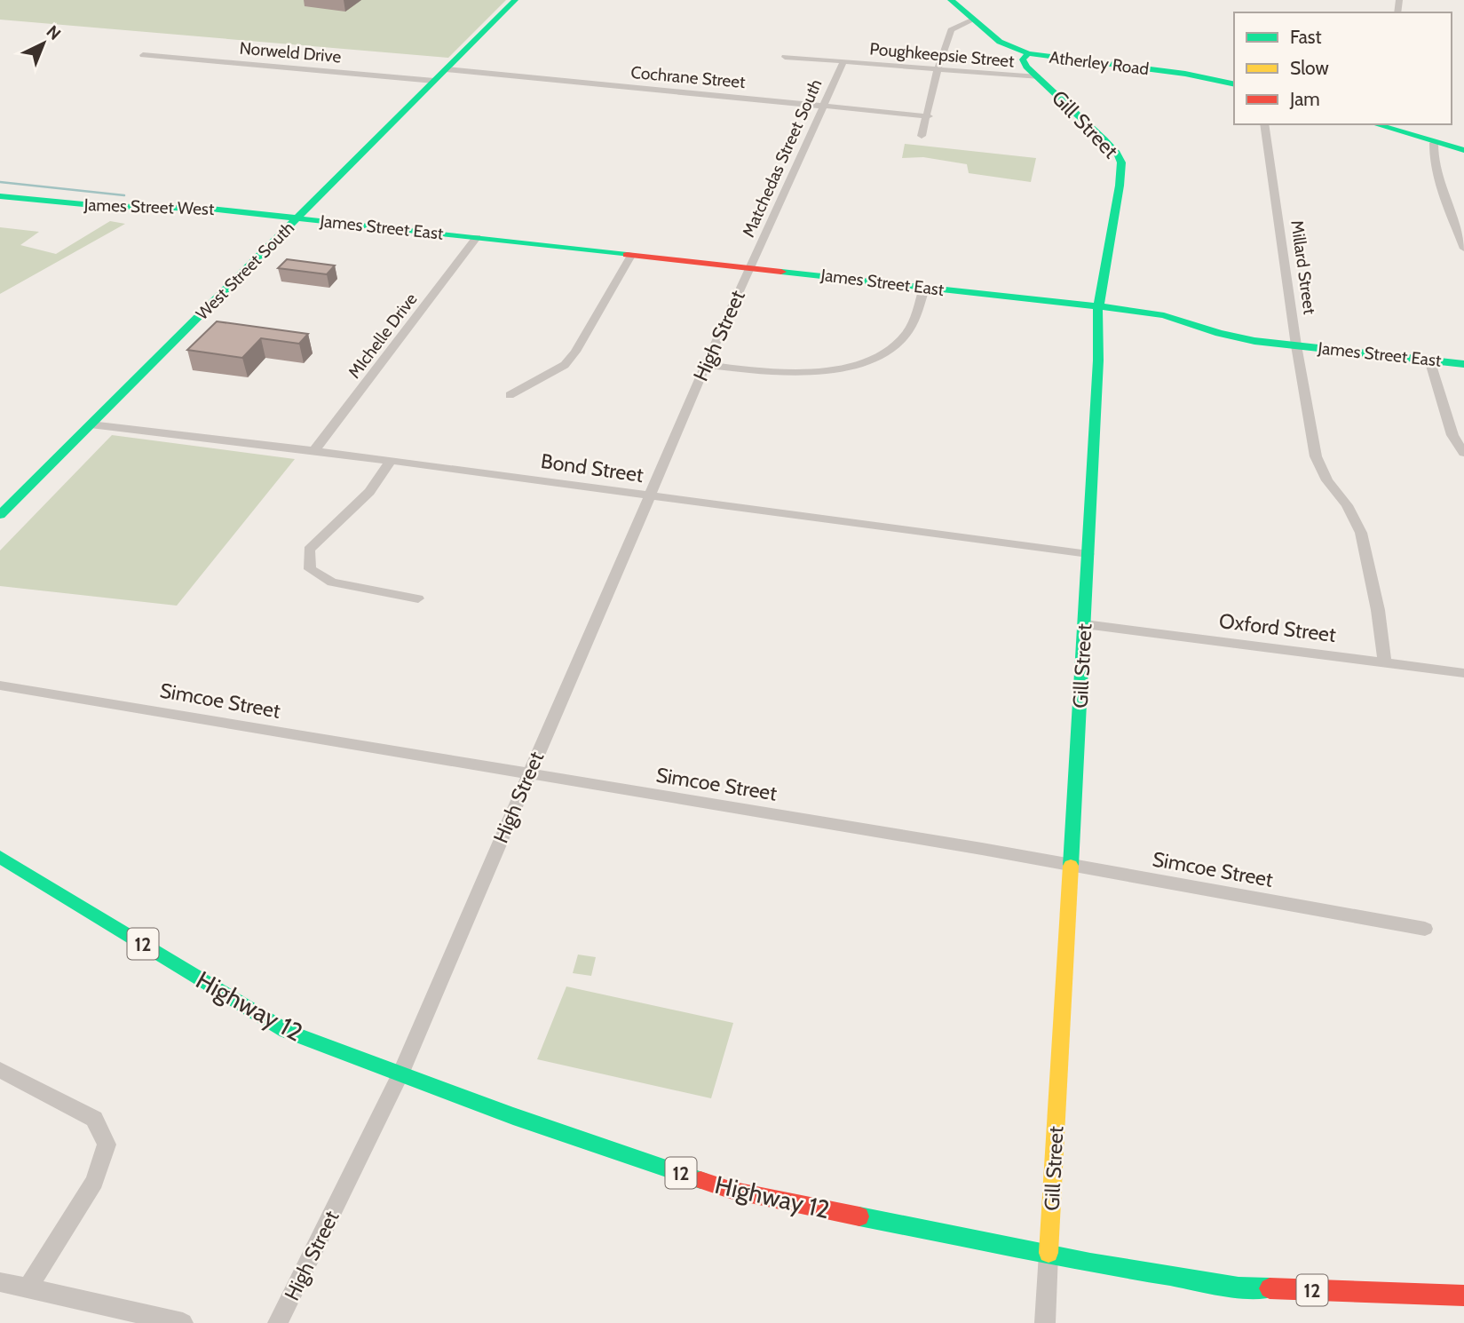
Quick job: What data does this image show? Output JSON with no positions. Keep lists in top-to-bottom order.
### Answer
{
  "streets": {
    "main road": [
      "Atherley Road",
      "Gill Street",
      "James Street West",
      "James Street East",
      "West Street South",
      "12",
      "Highway 12"
    ],
    "street": [
      "Norweld Drive",
      "Poughkeepsie Street",
      "Cochrane Street",
      "Matchedas Street South",
      "Millard Street",
      "MIchelle Drive",
      "High Street",
      "Bond Street",
      "Oxford Street",
      "Simcoe Street"
    ]
  },
  "crossings": [
    ["Norweld Drive", "West Street South"],
    ["Poughkeepsie Street", "Gill Street"],
    ["Poughkeepsie Street", "Matchedas Street South"],
    ["Atherley Road", "Gill Street"],
    ["Cochrane Street", "Matchedas Street South"],
    ["Cochrane Street", "West Street South"],
    ["Gill Street", "James Street East"],
    ["Gill Street", "Bond Street"],
    ["Gill Street", "Oxford Street"],
    ["Gill Street", "Simcoe Street"],
    ["Gill Street", "Highway 12"],
    ["Matchedas Street South", "James Street East"],
    ["Matchedas Street South", "High Street"],
    ["James Street West", "James Street East"],
    ["James Street West", "West Street South"],
    ["James Street East", "Millard Street"],
    ["James Street East", "West Street South"],
    ["James Street East", "MIchelle Drive"],
    ["James Street East", "High Street"],
    ["Millard Street", "Oxford Street"],
    ["West Street South", "Bond Street"],
    ["MIchelle Drive", "Bond Street"],
    ["High Street", "Bond Street"],
    ["High Street", "Simcoe Street"],
    ["High Street", "Highway 12"]
  ],
  "legend": ["Fast", "Slow", "Jam"],
  "north": "top right"
}
